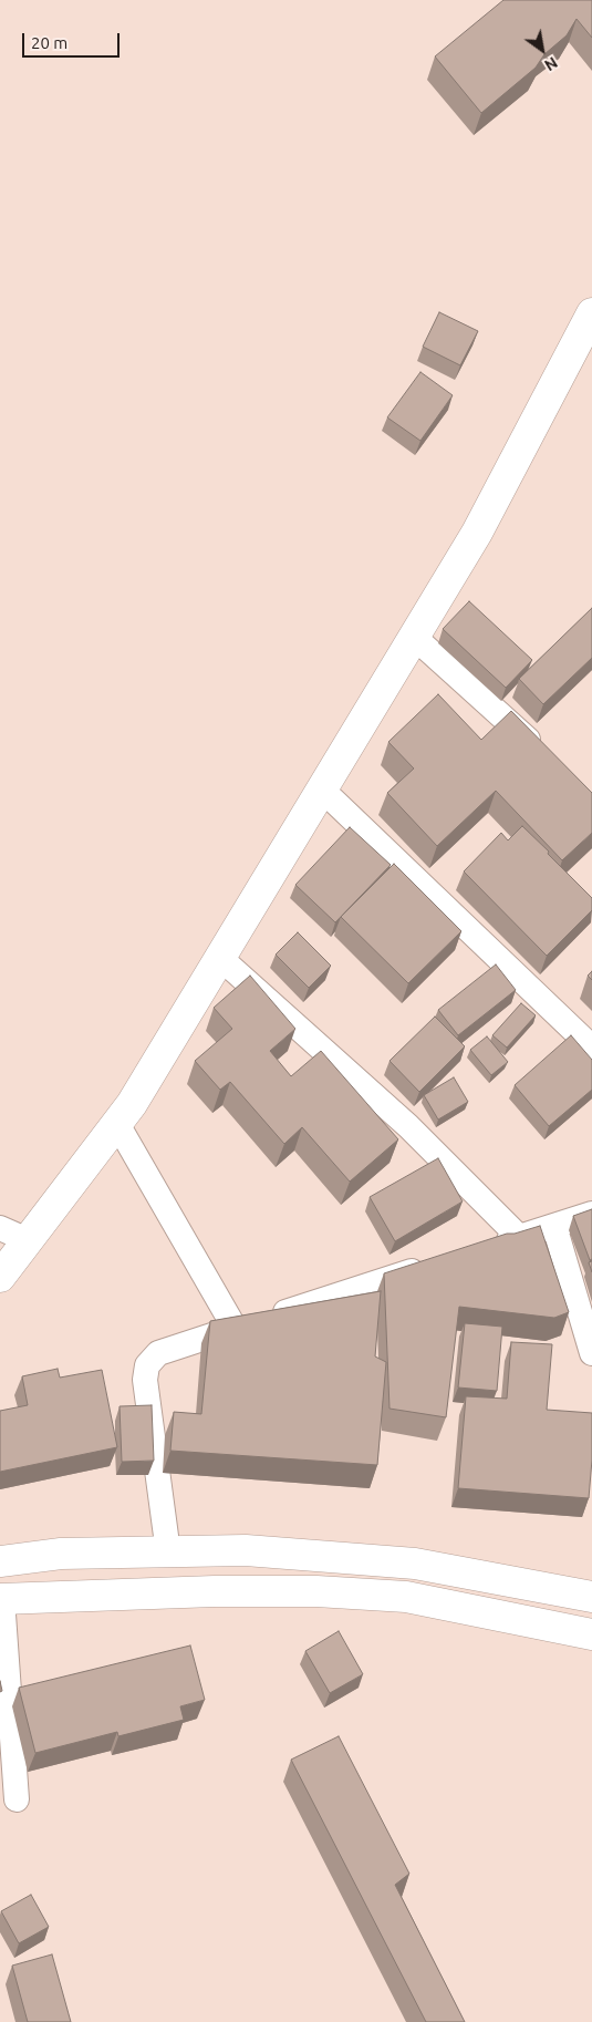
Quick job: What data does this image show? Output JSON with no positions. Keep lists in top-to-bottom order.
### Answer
{
  "scale_bar": "20 m",
  "north": "bottom right"
}
